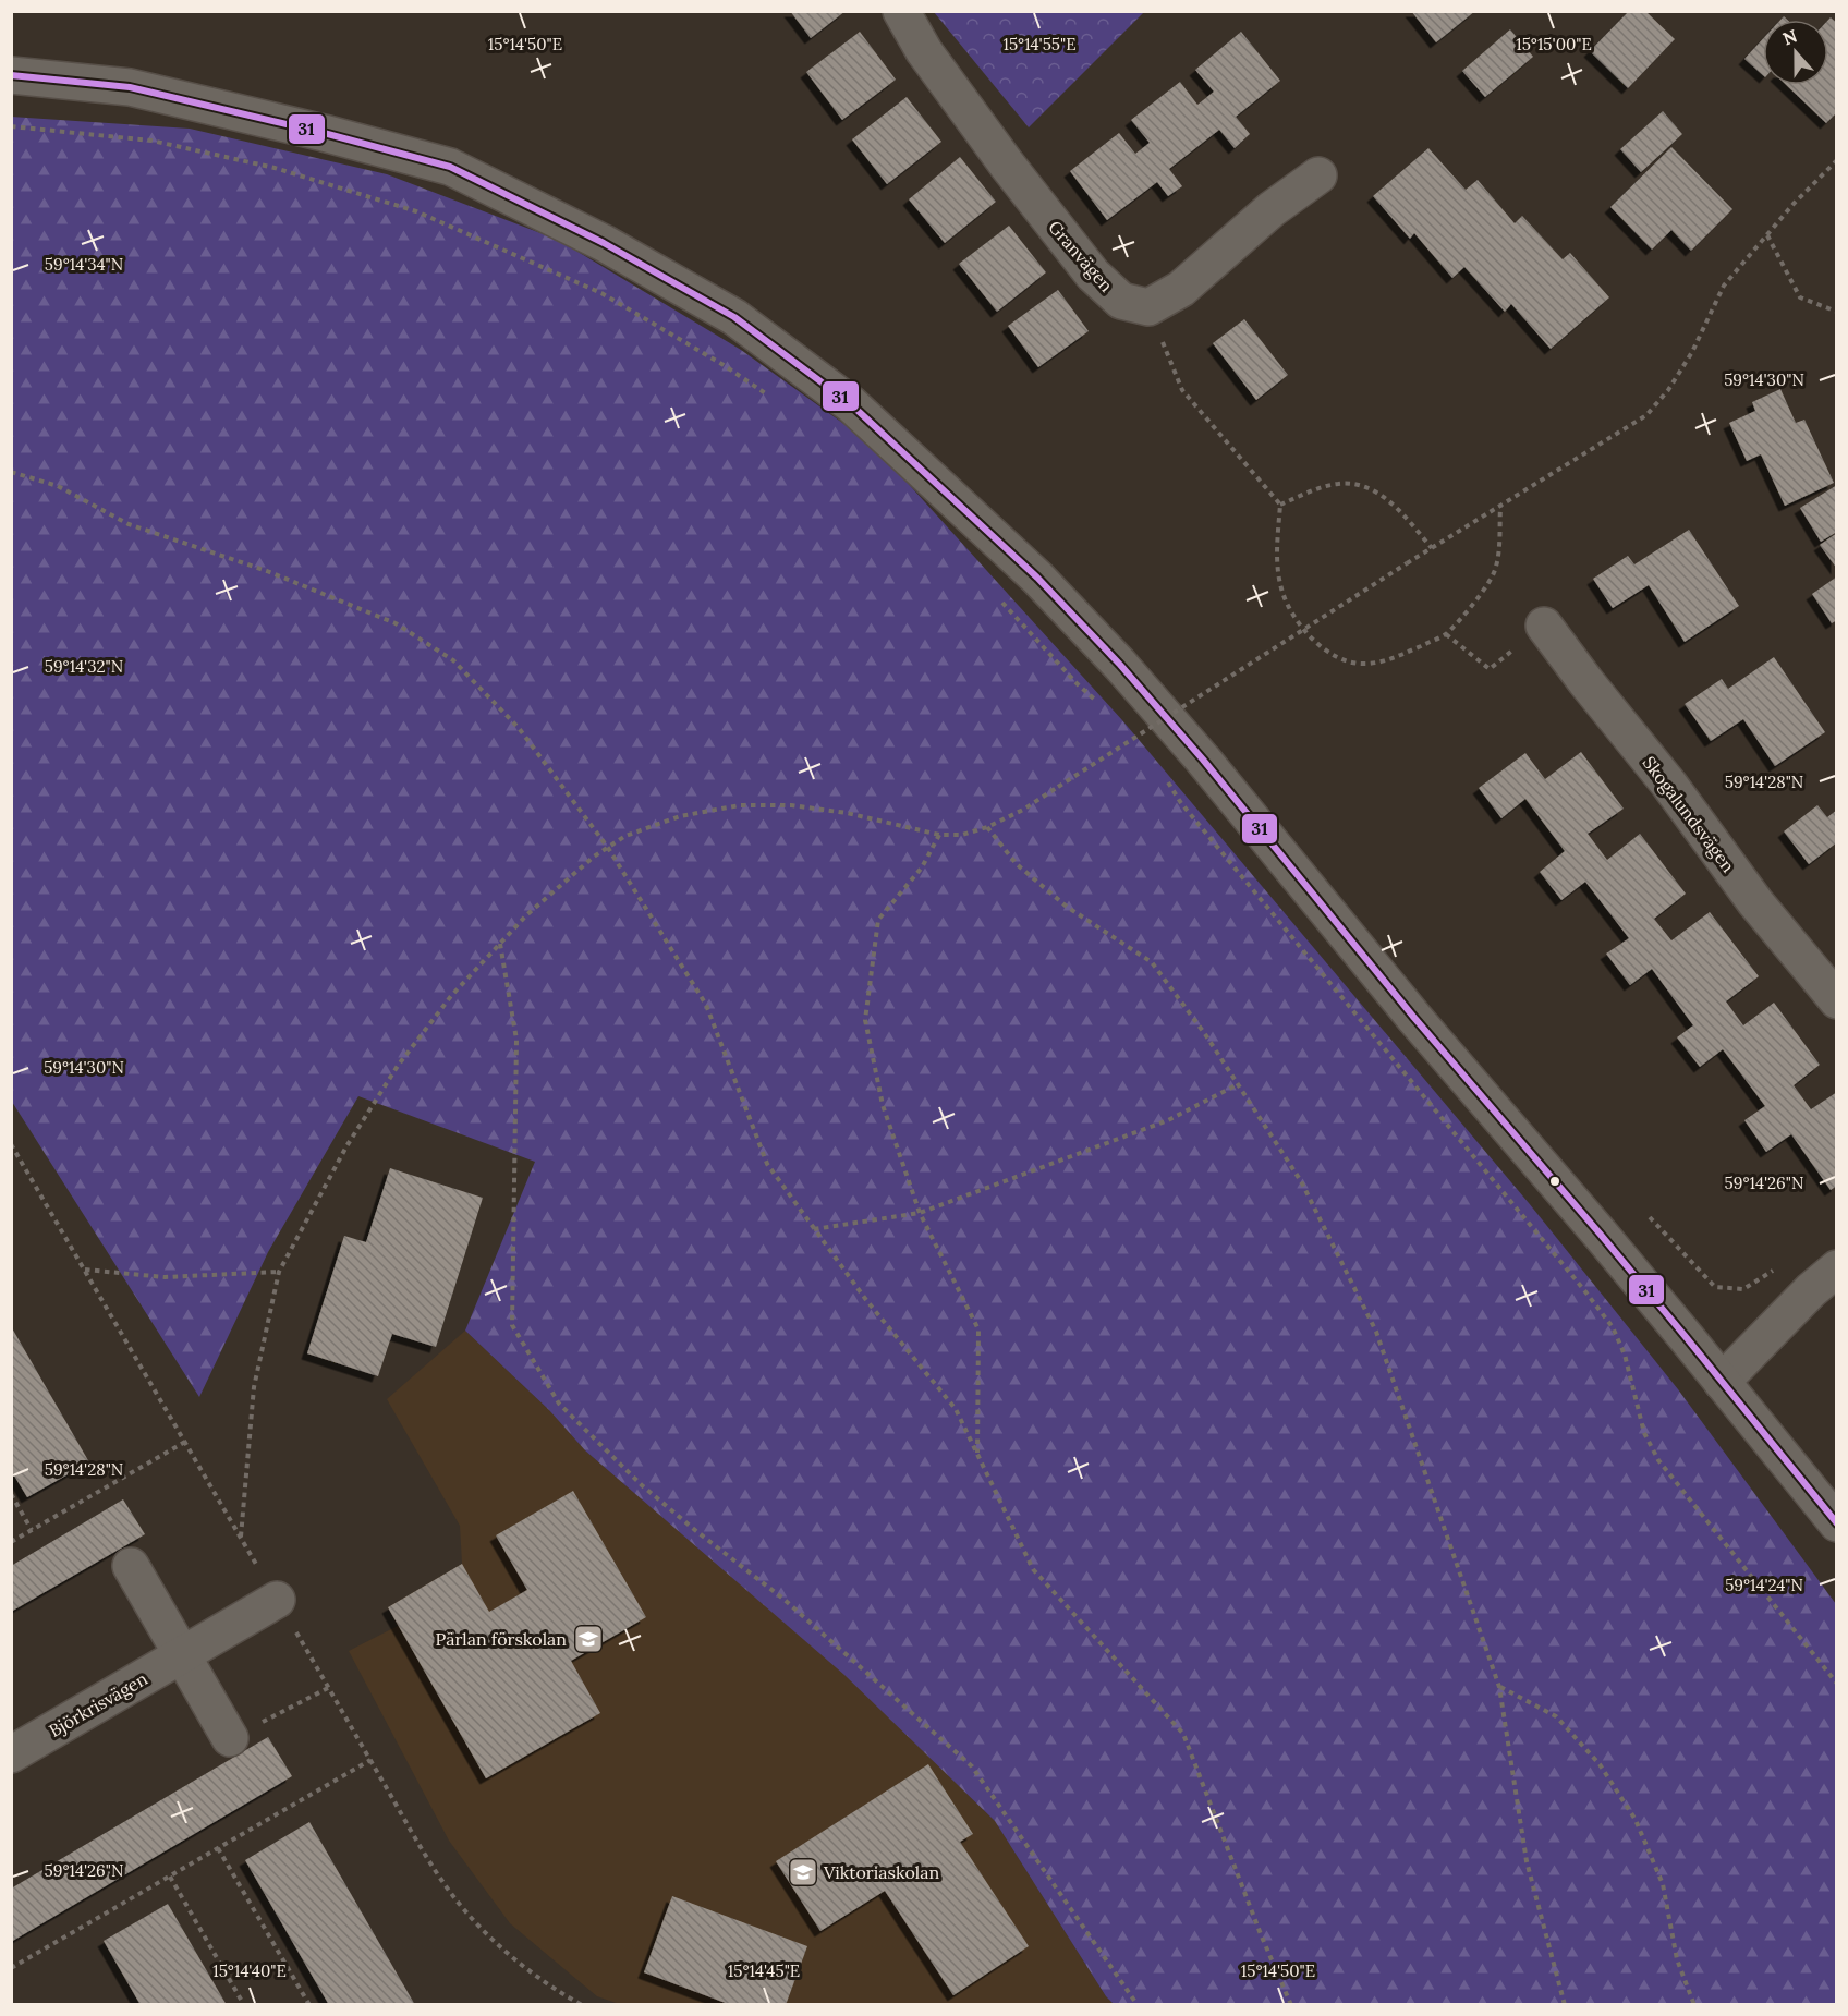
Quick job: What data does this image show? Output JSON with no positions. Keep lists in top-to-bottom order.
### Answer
{
  "streets": {
    "street": ["Granvägen", "Skogalundsvägen", "Björkrisvägen"]
  },
  "places": {
    "school or university": ["Pärlan förskolan", "Viktoriaskolan"]
  },
  "lines": ["transit line 31"],
  "north": "top",
  "coordinates": [
    "15°14'50\"E",
    "15°14'55\"E",
    "15°15'00\"E",
    "59°14'34\"N",
    "59°14'30\"N",
    "59°14'32\"N",
    "59°14'28\"N",
    "59°14'26\"N",
    "59°14'24\"N",
    "15°14'40\"E",
    "15°14'45\"E"
  ]
}
